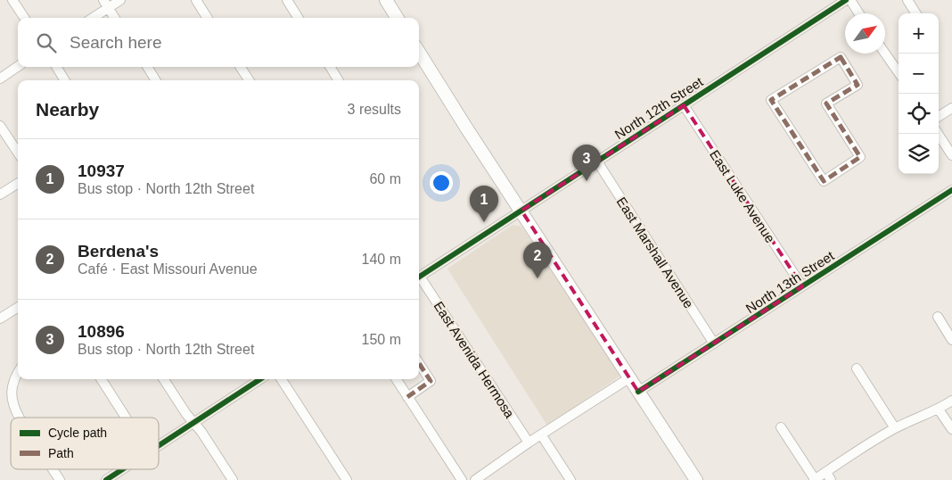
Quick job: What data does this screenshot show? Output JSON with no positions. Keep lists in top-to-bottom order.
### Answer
{
  "streets": {
    "street": [
      "North 12th Street",
      "East Luke Avenue",
      "East Marshall Avenue",
      "North 13th Street",
      "East Avenida Hermosa"
    ]
  },
  "crossings": [
    ["North 12th Street", "East Luke Avenue"],
    ["North 12th Street", "East Marshall Avenue"],
    ["East Luke Avenue", "North 13th Street"],
    ["East Marshall Avenue", "North 13th Street"]
  ],
  "legend": ["Cycle path", "Path"],
  "north": "top right",
  "page": {
    "map_buttons": ["+", "−"],
    "search": "Search here",
    "heading": ["Nearby", "3 results"],
    "list": [
      {
        "mark": "1",
        "name": "10937",
        "note": "Bus stop · North 12th Street",
        "value": "60 m"
      },
      {
        "mark": "2",
        "name": "Berdena's",
        "note": "Café · East Missouri Avenue",
        "value": "140 m"
      },
      {
        "mark": "3",
        "name": "10896",
        "note": "Bus stop · North 12th Street",
        "value": "150 m"
      }
    ],
    "pins": ["3", "1", "2"]
  }
}
